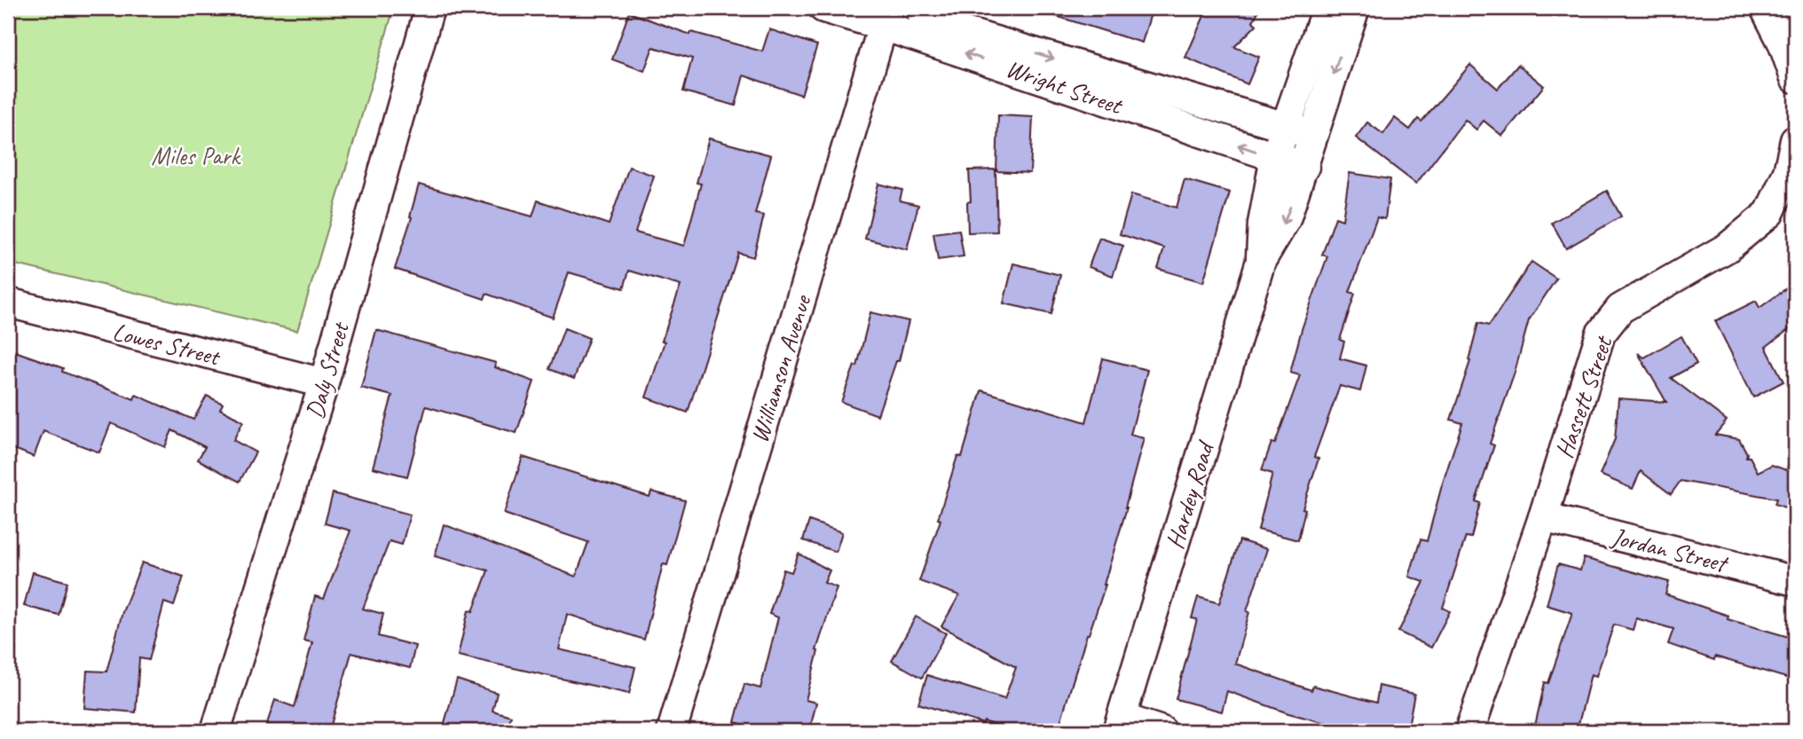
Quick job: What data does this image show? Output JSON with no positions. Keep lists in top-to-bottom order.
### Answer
{
  "streets": {
    "street": [
      "Wright Street",
      "Lowes Street",
      "Williamson Avenue",
      "Daly Street",
      "Hassett Street",
      "Hardey Road",
      "Jordan Street"
    ]
  },
  "crossings": [
    ["Wright Street", "Williamson Avenue"],
    ["Wright Street", "Hardey Road"],
    ["Lowes Street", "Daly Street"],
    ["Hassett Street", "Jordan Street"]
  ],
  "parks": ["Miles Park"]
}
